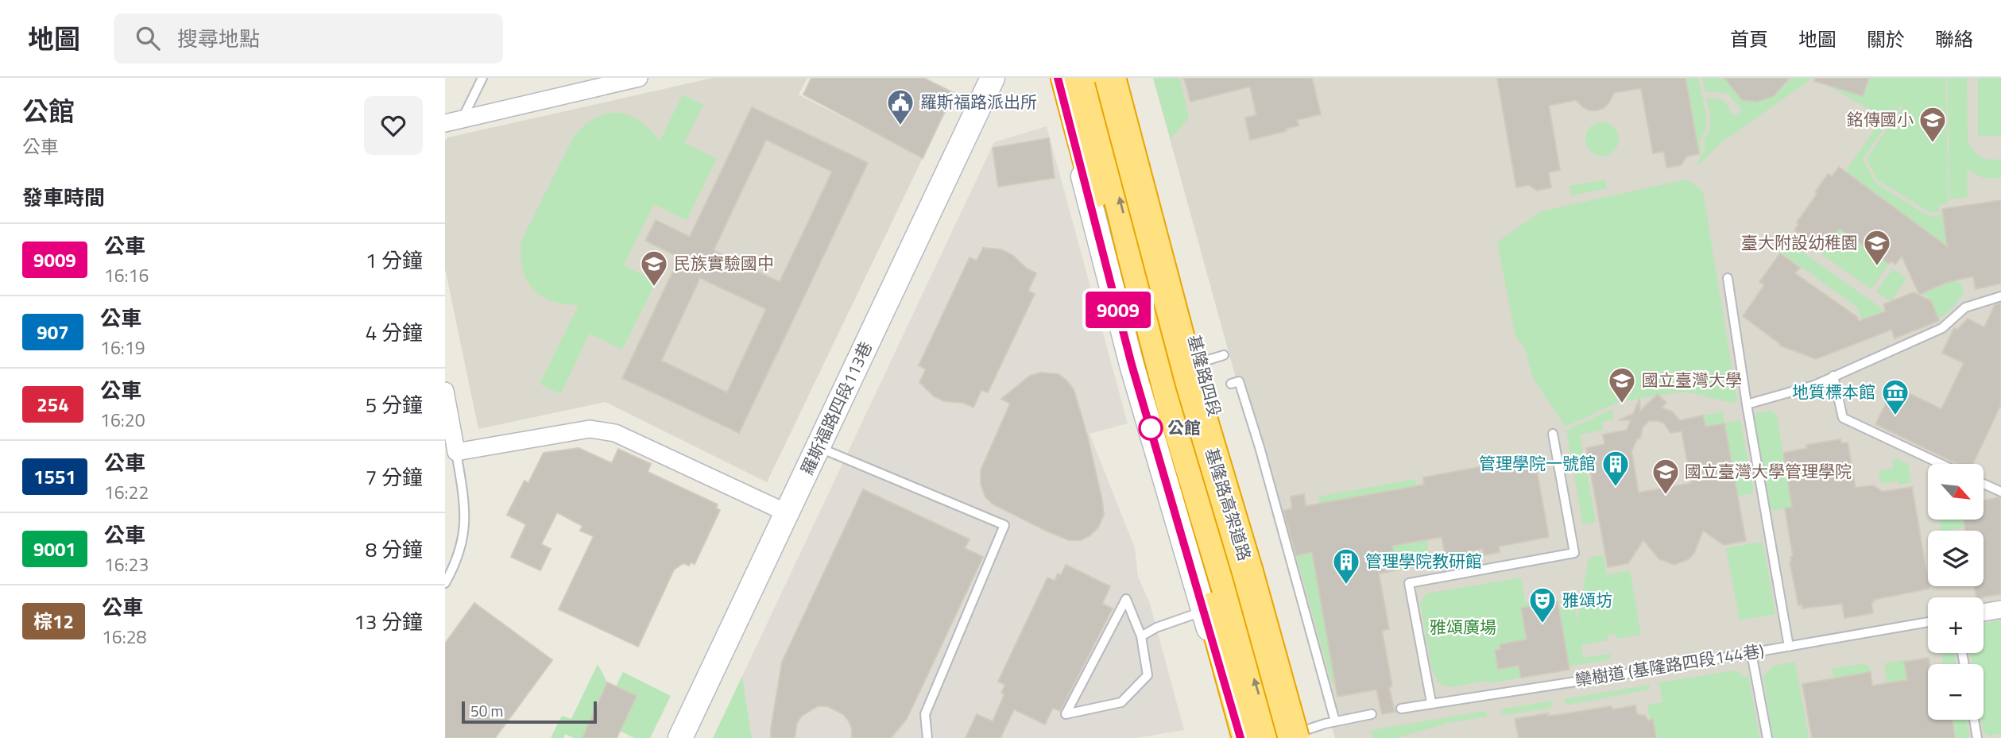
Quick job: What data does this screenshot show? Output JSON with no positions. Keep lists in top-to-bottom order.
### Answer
{
  "streets": {
    "highway": ["基隆路高架道路"],
    "main road": ["基隆路四段", "羅斯福路四段113巷"],
    "lane": ["欒樹道 (基隆路四段144巷)"]
  },
  "crossings": [
    ["基隆路四段", "基隆路高架道路"]
  ],
  "parks": ["雅頌廣場"],
  "places": {
    "public building": ["羅斯福路派出所"],
    "school or university": [
      "銘傳國小",
      "臺大附設幼稚園",
      "民族實驗國中",
      "國立臺灣大學",
      "國立臺灣大學管理學院"
    ],
    "museum": ["地質標本館"],
    "other": ["公館"],
    "building": ["管理學院一號館", "管理學院教研館"],
    "theatre": ["雅頌坊"]
  },
  "lines": ["bus line 9009"],
  "scale_bar": "50 m",
  "north": "bottom right",
  "page": {
    "header": "地圖",
    "search": "搜尋地點",
    "nav": [
      "首頁",
      "地圖",
      "關於",
      "聯絡"
    ],
    "heading": [
      ["公館", "公車"],
      "發車時間"
    ],
    "on_map": "9009",
    "list": [
      {
        "mark": "9009",
        "name": "公車",
        "note": "16:16",
        "value": "1 分鐘"
      },
      {
        "mark": "907",
        "name": "公車",
        "note": "16:19",
        "value": "4 分鐘"
      },
      {
        "mark": "254",
        "name": "公車",
        "note": "16:20",
        "value": "5 分鐘"
      },
      {
        "mark": "1551",
        "name": "公車",
        "note": "16:22",
        "value": "7 分鐘"
      },
      {
        "mark": "9001",
        "name": "公車",
        "note": "16:23",
        "value": "8 分鐘"
      },
      {
        "mark": "棕12",
        "name": "公車",
        "note": "16:28",
        "value": "13 分鐘"
      }
    ],
    "map_buttons": ["+", "−"],
    "scale": "50 m"
  }
}
